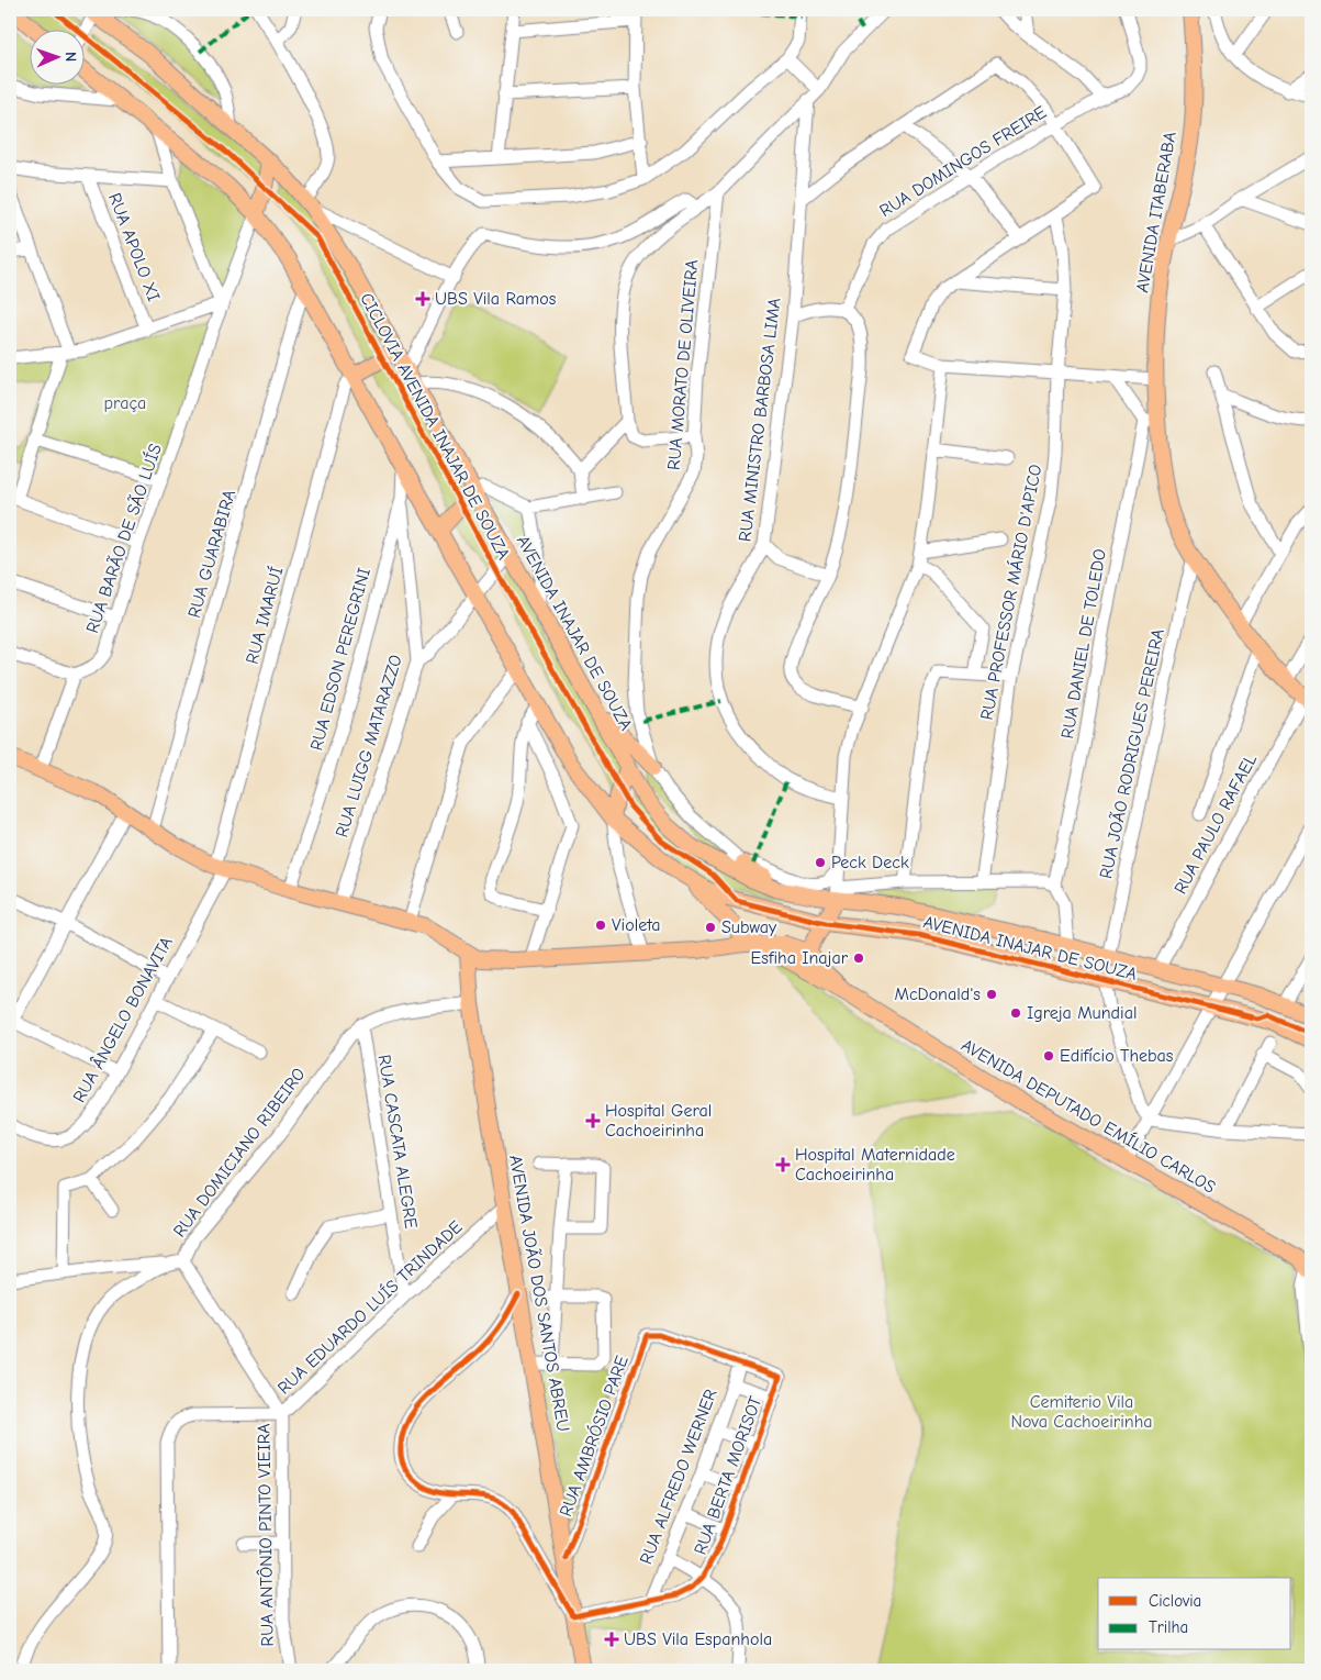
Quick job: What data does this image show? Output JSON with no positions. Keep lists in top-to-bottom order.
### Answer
{
  "streets": {
    "main road": [
      "AVENIDA ITABERABA",
      "AVENIDA INAJAR DE SOUZA",
      "AVENIDA DEPUTADO EMÍLIO CARLOS",
      "AVENIDA JOÃO DOS SANTOS ABREU"
    ],
    "street": [
      "RUA DOMINGOS FREIRE",
      "RUA APOLO XI",
      "RUA MORATO DE OLIVEIRA",
      "RUA MINISTRO BARBOSA LIMA",
      "RUA BARÃO DE SÃO LUÍS",
      "RUA GUARABIRA",
      "RUA PROFESSOR MÁRIO D'APICO",
      "RUA IMARUÍ",
      "RUA DANIEL DE TOLEDO",
      "RUA EDSON PEREGRINI",
      "RUA LUIGG MATARAZZO",
      "RUA JOÃO RODRIGUES PEREIRA",
      "RUA PAULO RAFAEL",
      "RUA ÂNGELO BONAVITA",
      "RUA CASCATA ALEGRE",
      "RUA DOMICIANO RIBEIRO",
      "RUA EDUARDO LUÍS TRINDADE",
      "RUA AMBRÓSIO PARE",
      "RUA BERTA MORISOT",
      "RUA ALFREDO WERNER",
      "RUA ANTÔNIO PINTO VIEIRA"
    ],
    "cycle path": ["CICLOVIA AVENIDA INAJAR DE SOUZA"]
  },
  "crossings": [
    ["AVENIDA ITABERABA", "RUA DANIEL DE TOLEDO"],
    ["AVENIDA ITABERABA", "RUA JOÃO RODRIGUES PEREIRA"],
    ["AVENIDA ITABERABA", "RUA PAULO RAFAEL"],
    ["RUA BARÃO DE SÃO LUÍS", "AVENIDA INAJAR DE SOUZA"],
    ["RUA GUARABIRA", "AVENIDA INAJAR DE SOUZA"],
    ["RUA IMARUÍ", "AVENIDA INAJAR DE SOUZA"],
    ["RUA IMARUÍ", "RUA ÂNGELO BONAVITA"],
    ["AVENIDA INAJAR DE SOUZA", "RUA EDSON PEREGRINI"],
    ["AVENIDA INAJAR DE SOUZA", "RUA JOÃO RODRIGUES PEREIRA"],
    ["AVENIDA INAJAR DE SOUZA", "RUA PAULO RAFAEL"],
    ["RUA EDSON PEREGRINI", "RUA LUIGG MATARAZZO"],
    ["RUA CASCATA ALEGRE", "RUA DOMICIANO RIBEIRO"],
    ["RUA CASCATA ALEGRE", "RUA EDUARDO LUÍS TRINDADE"],
    ["RUA DOMICIANO RIBEIRO", "AVENIDA JOÃO DOS SANTOS ABREU"],
    ["RUA DOMICIANO RIBEIRO", "RUA ANTÔNIO PINTO VIEIRA"],
    ["AVENIDA JOÃO DOS SANTOS ABREU", "RUA EDUARDO LUÍS TRINDADE"],
    ["AVENIDA JOÃO DOS SANTOS ABREU", "RUA AMBRÓSIO PARE"],
    ["AVENIDA JOÃO DOS SANTOS ABREU", "RUA BERTA MORISOT"],
    ["RUA EDUARDO LUÍS TRINDADE", "RUA ANTÔNIO PINTO VIEIRA"],
    ["RUA AMBRÓSIO PARE", "RUA BERTA MORISOT"],
    ["RUA AMBRÓSIO PARE", "RUA ALFREDO WERNER"],
    ["RUA BERTA MORISOT", "RUA ALFREDO WERNER"]
  ],
  "parks": ["praça", "Cemiterio Vila Nova Cachoeirinha"],
  "places": {
    "health": [
      "UBS Vila Ramos",
      "Hospital Geral Cachoeirinha",
      "Hospital Maternidade Cachoeirinha",
      "UBS Vila Espanhola"
    ],
    "other": [
      "Peck Deck",
      "Violeta",
      "Subway",
      "Esfiha Inajar",
      "McDonald's",
      "Igreja Mundial",
      "Edifício Thebas"
    ]
  },
  "legend": ["Ciclovia", "Trilha"],
  "north": "right"
}
